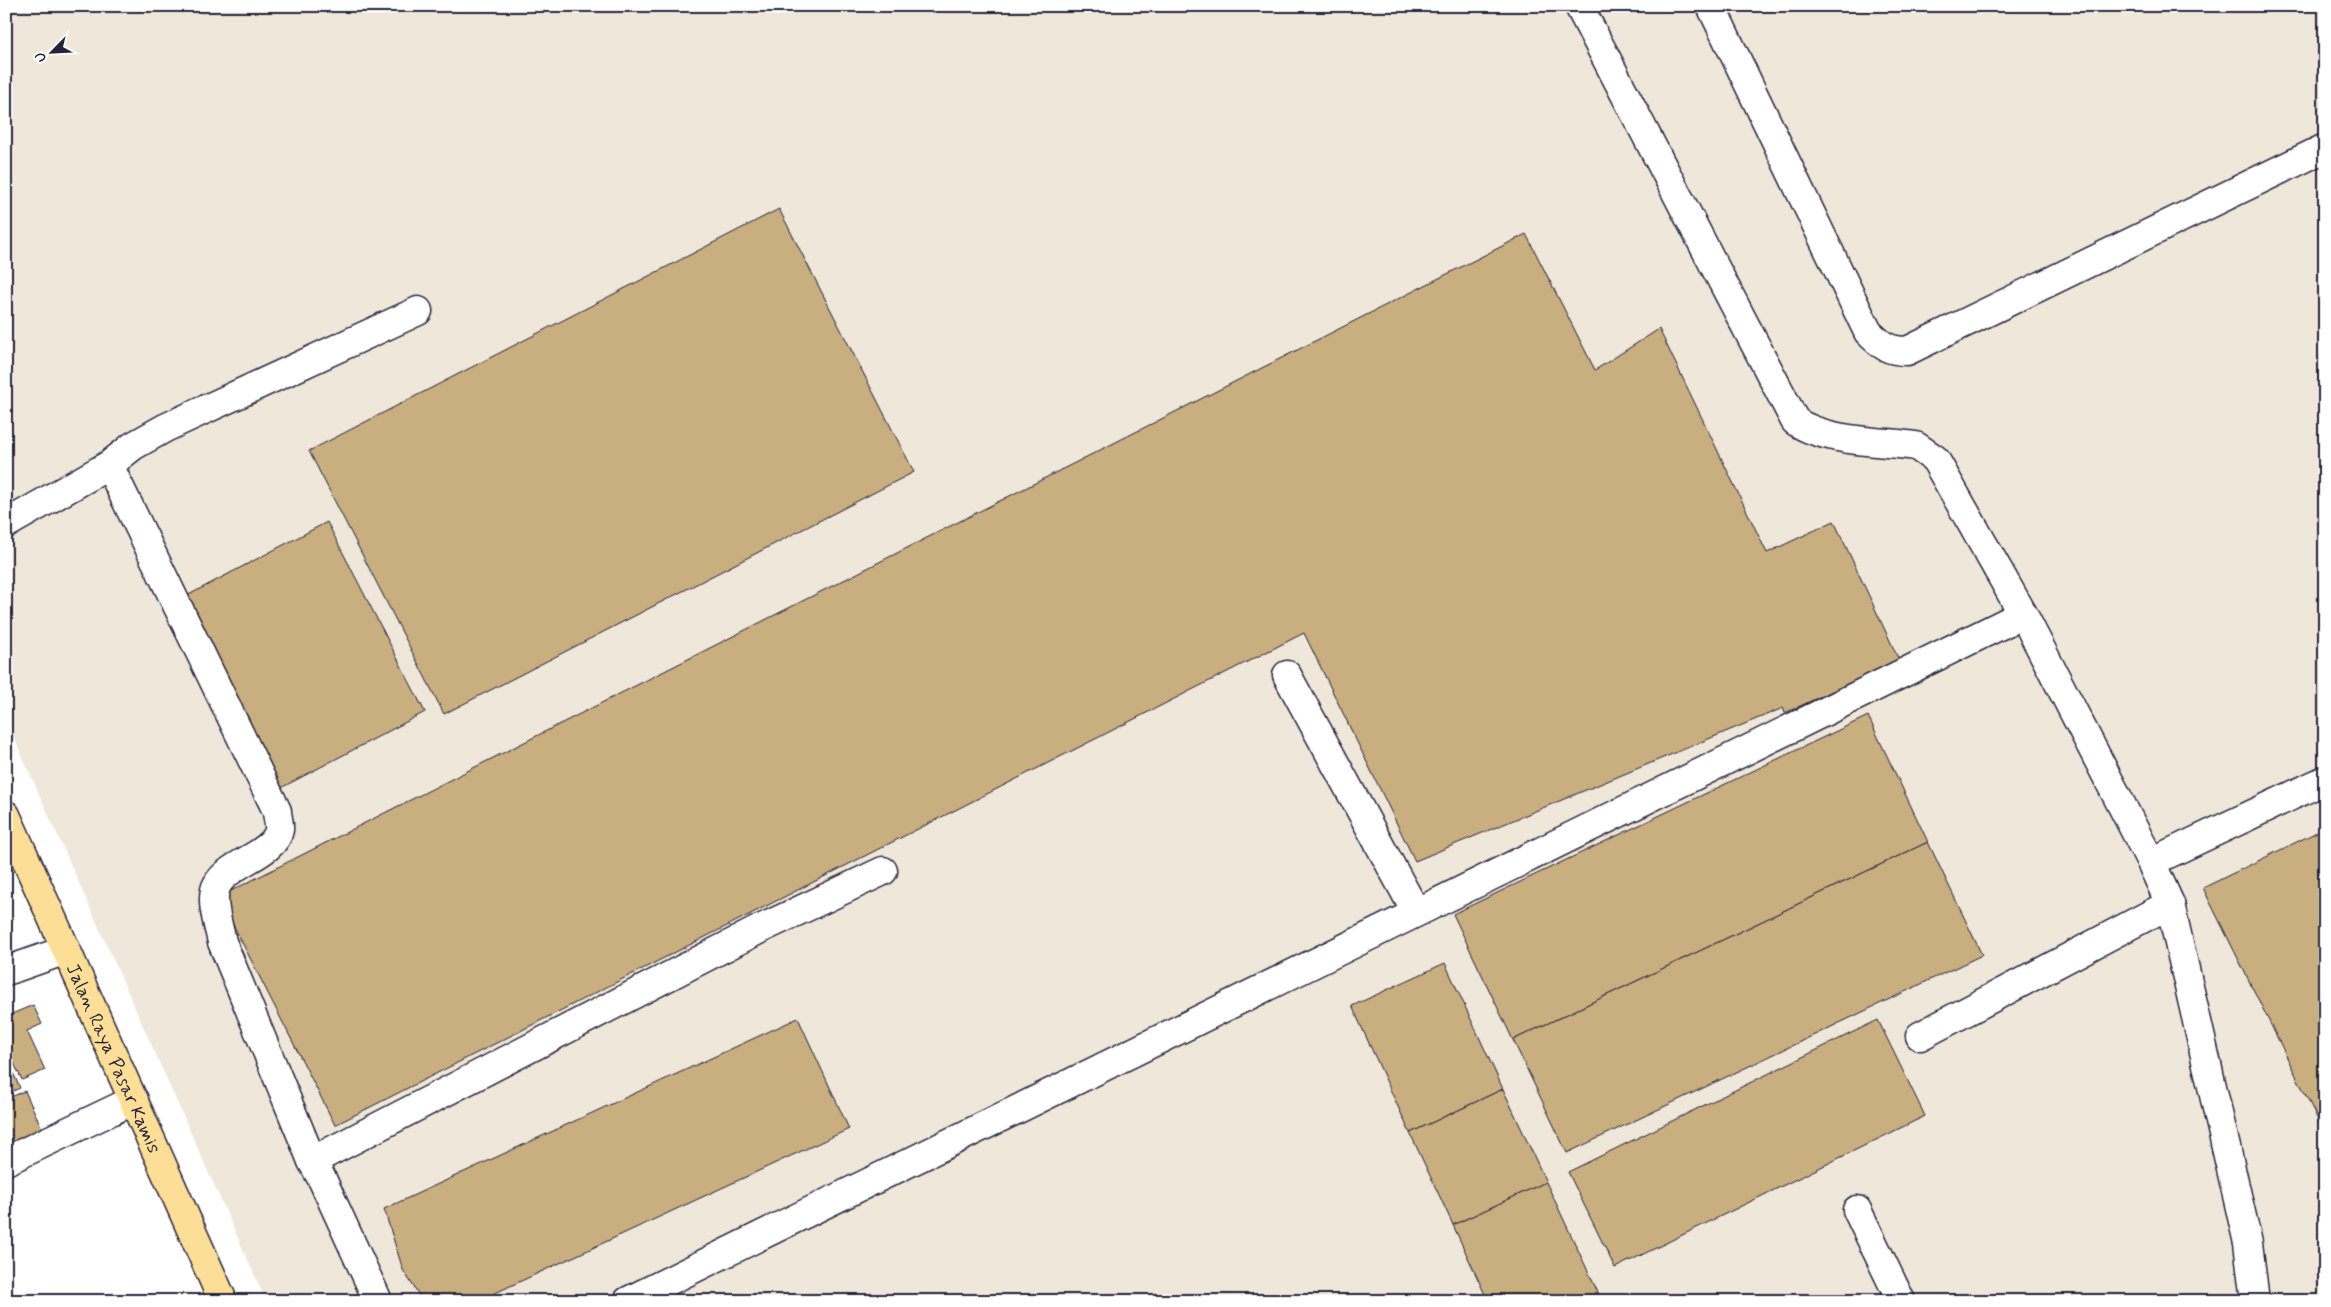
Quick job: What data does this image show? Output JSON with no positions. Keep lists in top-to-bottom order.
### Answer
{
  "streets": {
    "main road": ["Jalan Raya Pasar Kamis"]
  },
  "north": "bottom left"
}
